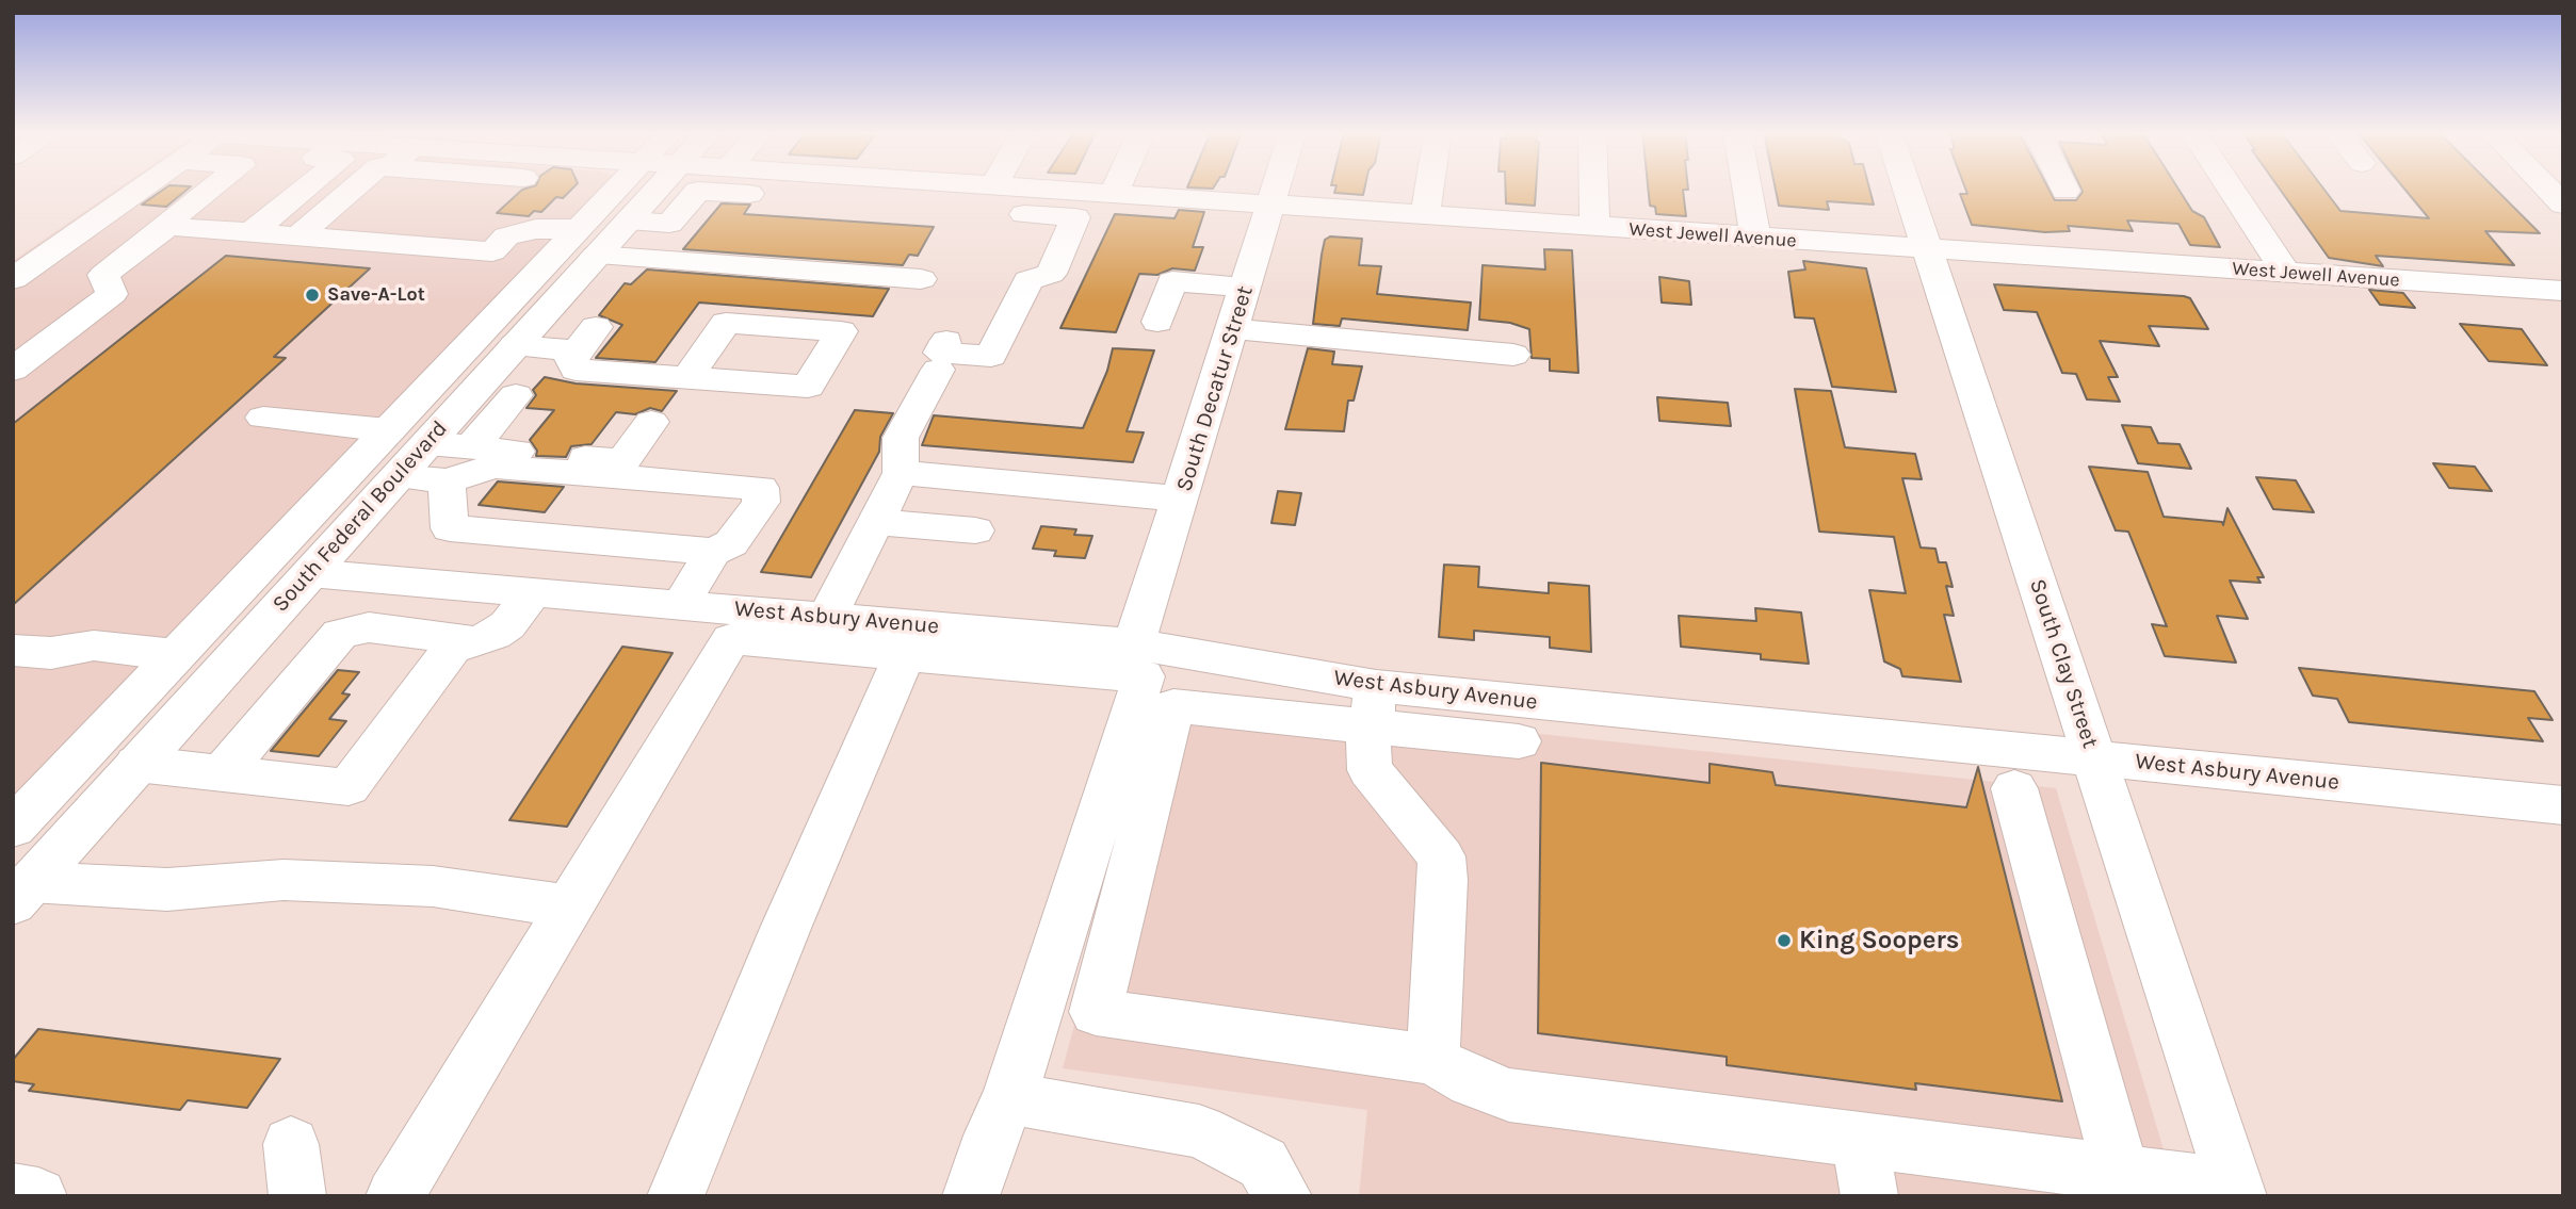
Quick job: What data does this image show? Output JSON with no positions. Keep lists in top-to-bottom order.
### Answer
{
  "streets": {
    "street": [
      "West Jewell Avenue",
      "South Decatur Street",
      "South Federal Boulevard",
      "West Asbury Avenue",
      "South Clay Street"
    ]
  },
  "crossings": [
    ["West Jewell Avenue", "South Decatur Street"],
    ["West Jewell Avenue", "South Clay Street"],
    ["South Decatur Street", "West Asbury Avenue"],
    ["South Federal Boulevard", "West Asbury Avenue"],
    ["West Asbury Avenue", "South Clay Street"]
  ],
  "places": ["Save-A-Lot", "King Soopers"]
}
